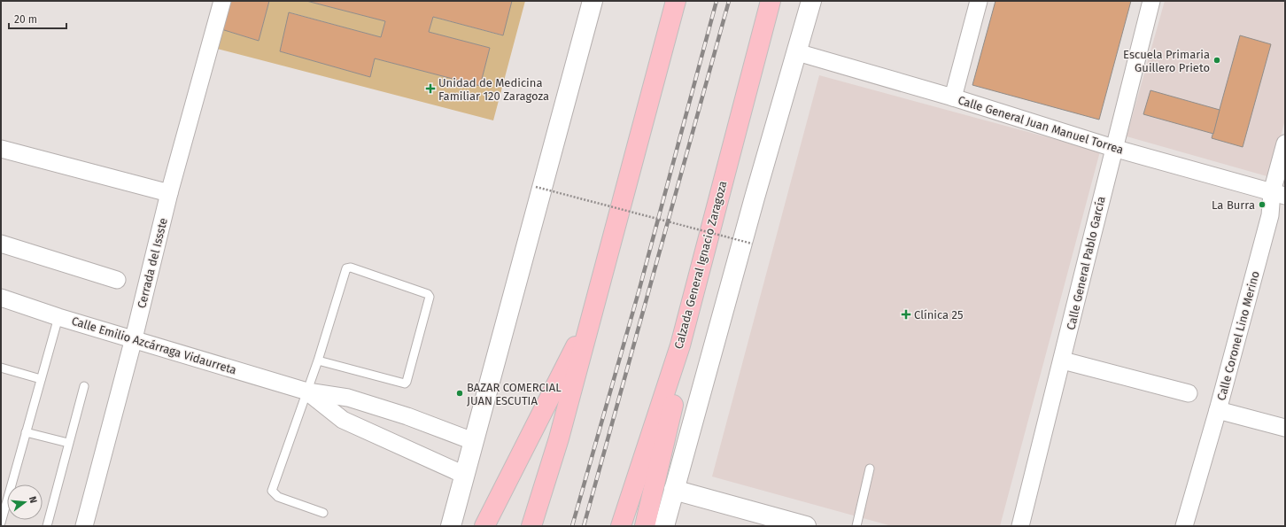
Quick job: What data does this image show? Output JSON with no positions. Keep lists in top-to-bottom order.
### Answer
{
  "streets": {
    "highway": ["Calzada General Ignacio Zaragoza"],
    "street": [
      "Calle General Juan Manuel Torrea",
      "Cerrada del Issste",
      "Calle General Pablo García",
      "Calle Coronel Lino Merino",
      "Calle Emilio Azcárraga Vidaurreta"
    ]
  },
  "crossings": [
    ["Calle General Juan Manuel Torrea", "Calle General Pablo García"],
    ["Calle General Juan Manuel Torrea", "Calle Coronel Lino Merino"],
    ["Cerrada del Issste", "Calle Emilio Azcárraga Vidaurreta"]
  ],
  "places": {
    "other": ["Escuela Primaria Guillero Prieto", "La Burra", "BAZAR COMERCIAL JUAN ESCUTIA"],
    "health": ["Unidad de Medicina Familiar 120 Zaragoza", "Clínica 25"]
  },
  "scale_bar": "20 m",
  "north": "right"
}
